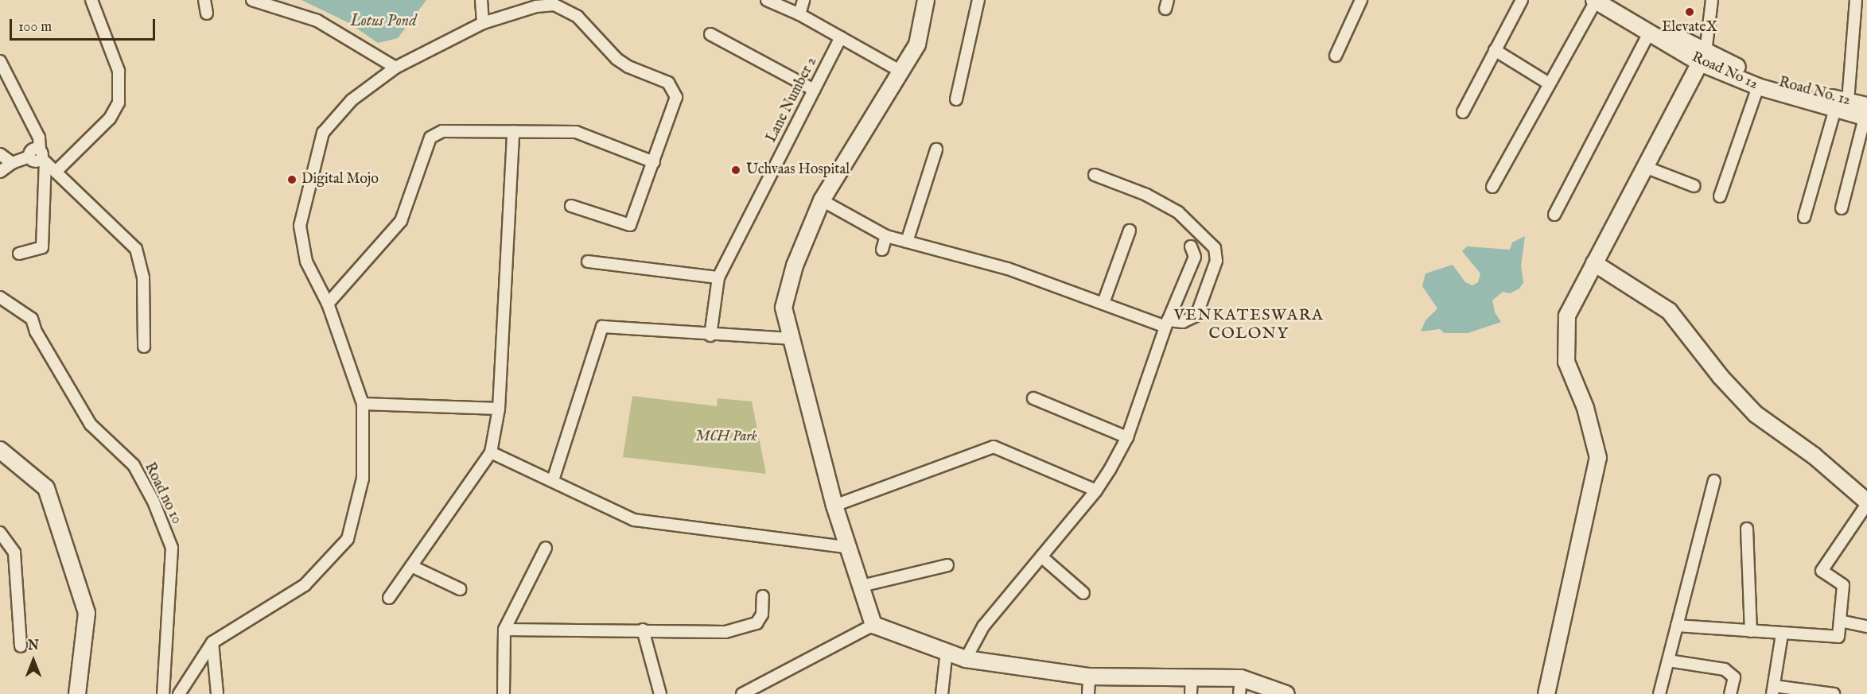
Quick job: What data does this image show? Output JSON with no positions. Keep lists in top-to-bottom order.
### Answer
{
  "streets": {
    "street": [
      "Road No 12",
      "Road No. 12",
      "Lane Number 2",
      "Road no 10"
    ]
  },
  "crossings": [
    ["Road No 12", "Road No. 12"]
  ],
  "districts": ["VENKATESWARA COLONY"],
  "water": ["Lotus Pond"],
  "parks": ["MCH Park"],
  "places": ["ElevateX", "Uchvaas Hospital", "Digital Mojo"],
  "scale_bar": "100 m",
  "north": "top"
}
